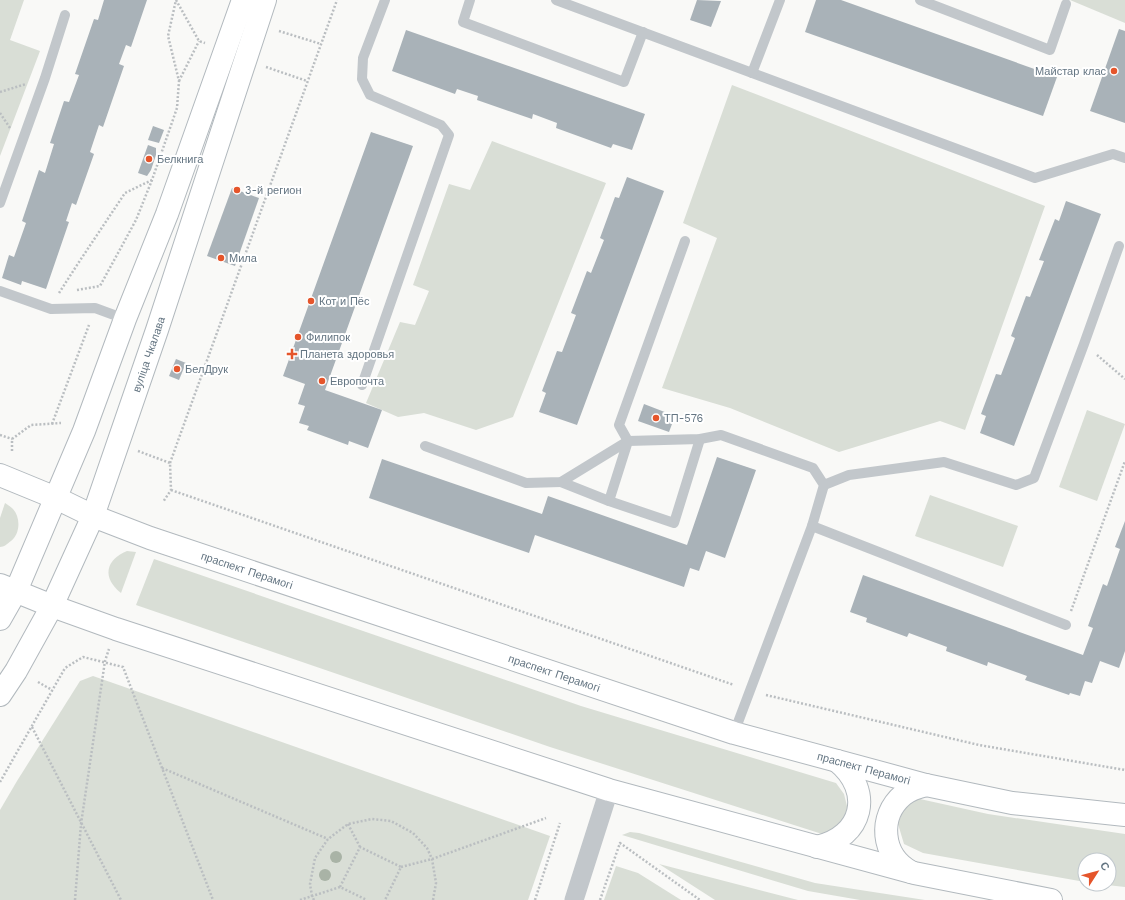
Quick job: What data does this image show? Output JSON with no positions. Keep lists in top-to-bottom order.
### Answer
{
  "streets": {
    "main road": ["вуліца Чкалава", "праспект Перамогі"]
  },
  "crossings": [
    ["вуліца Чкалава", "праспект Перамогі"]
  ],
  "places": {
    "other": [
      "Майстар клас",
      "Белкнига",
      "3-й регион",
      "Мила",
      "Кот и Пёс",
      "Филипок",
      "БелДрук",
      "Европочта",
      "ТП-576"
    ],
    "health": ["Планета здоровья"]
  },
  "north": "top right"
}
